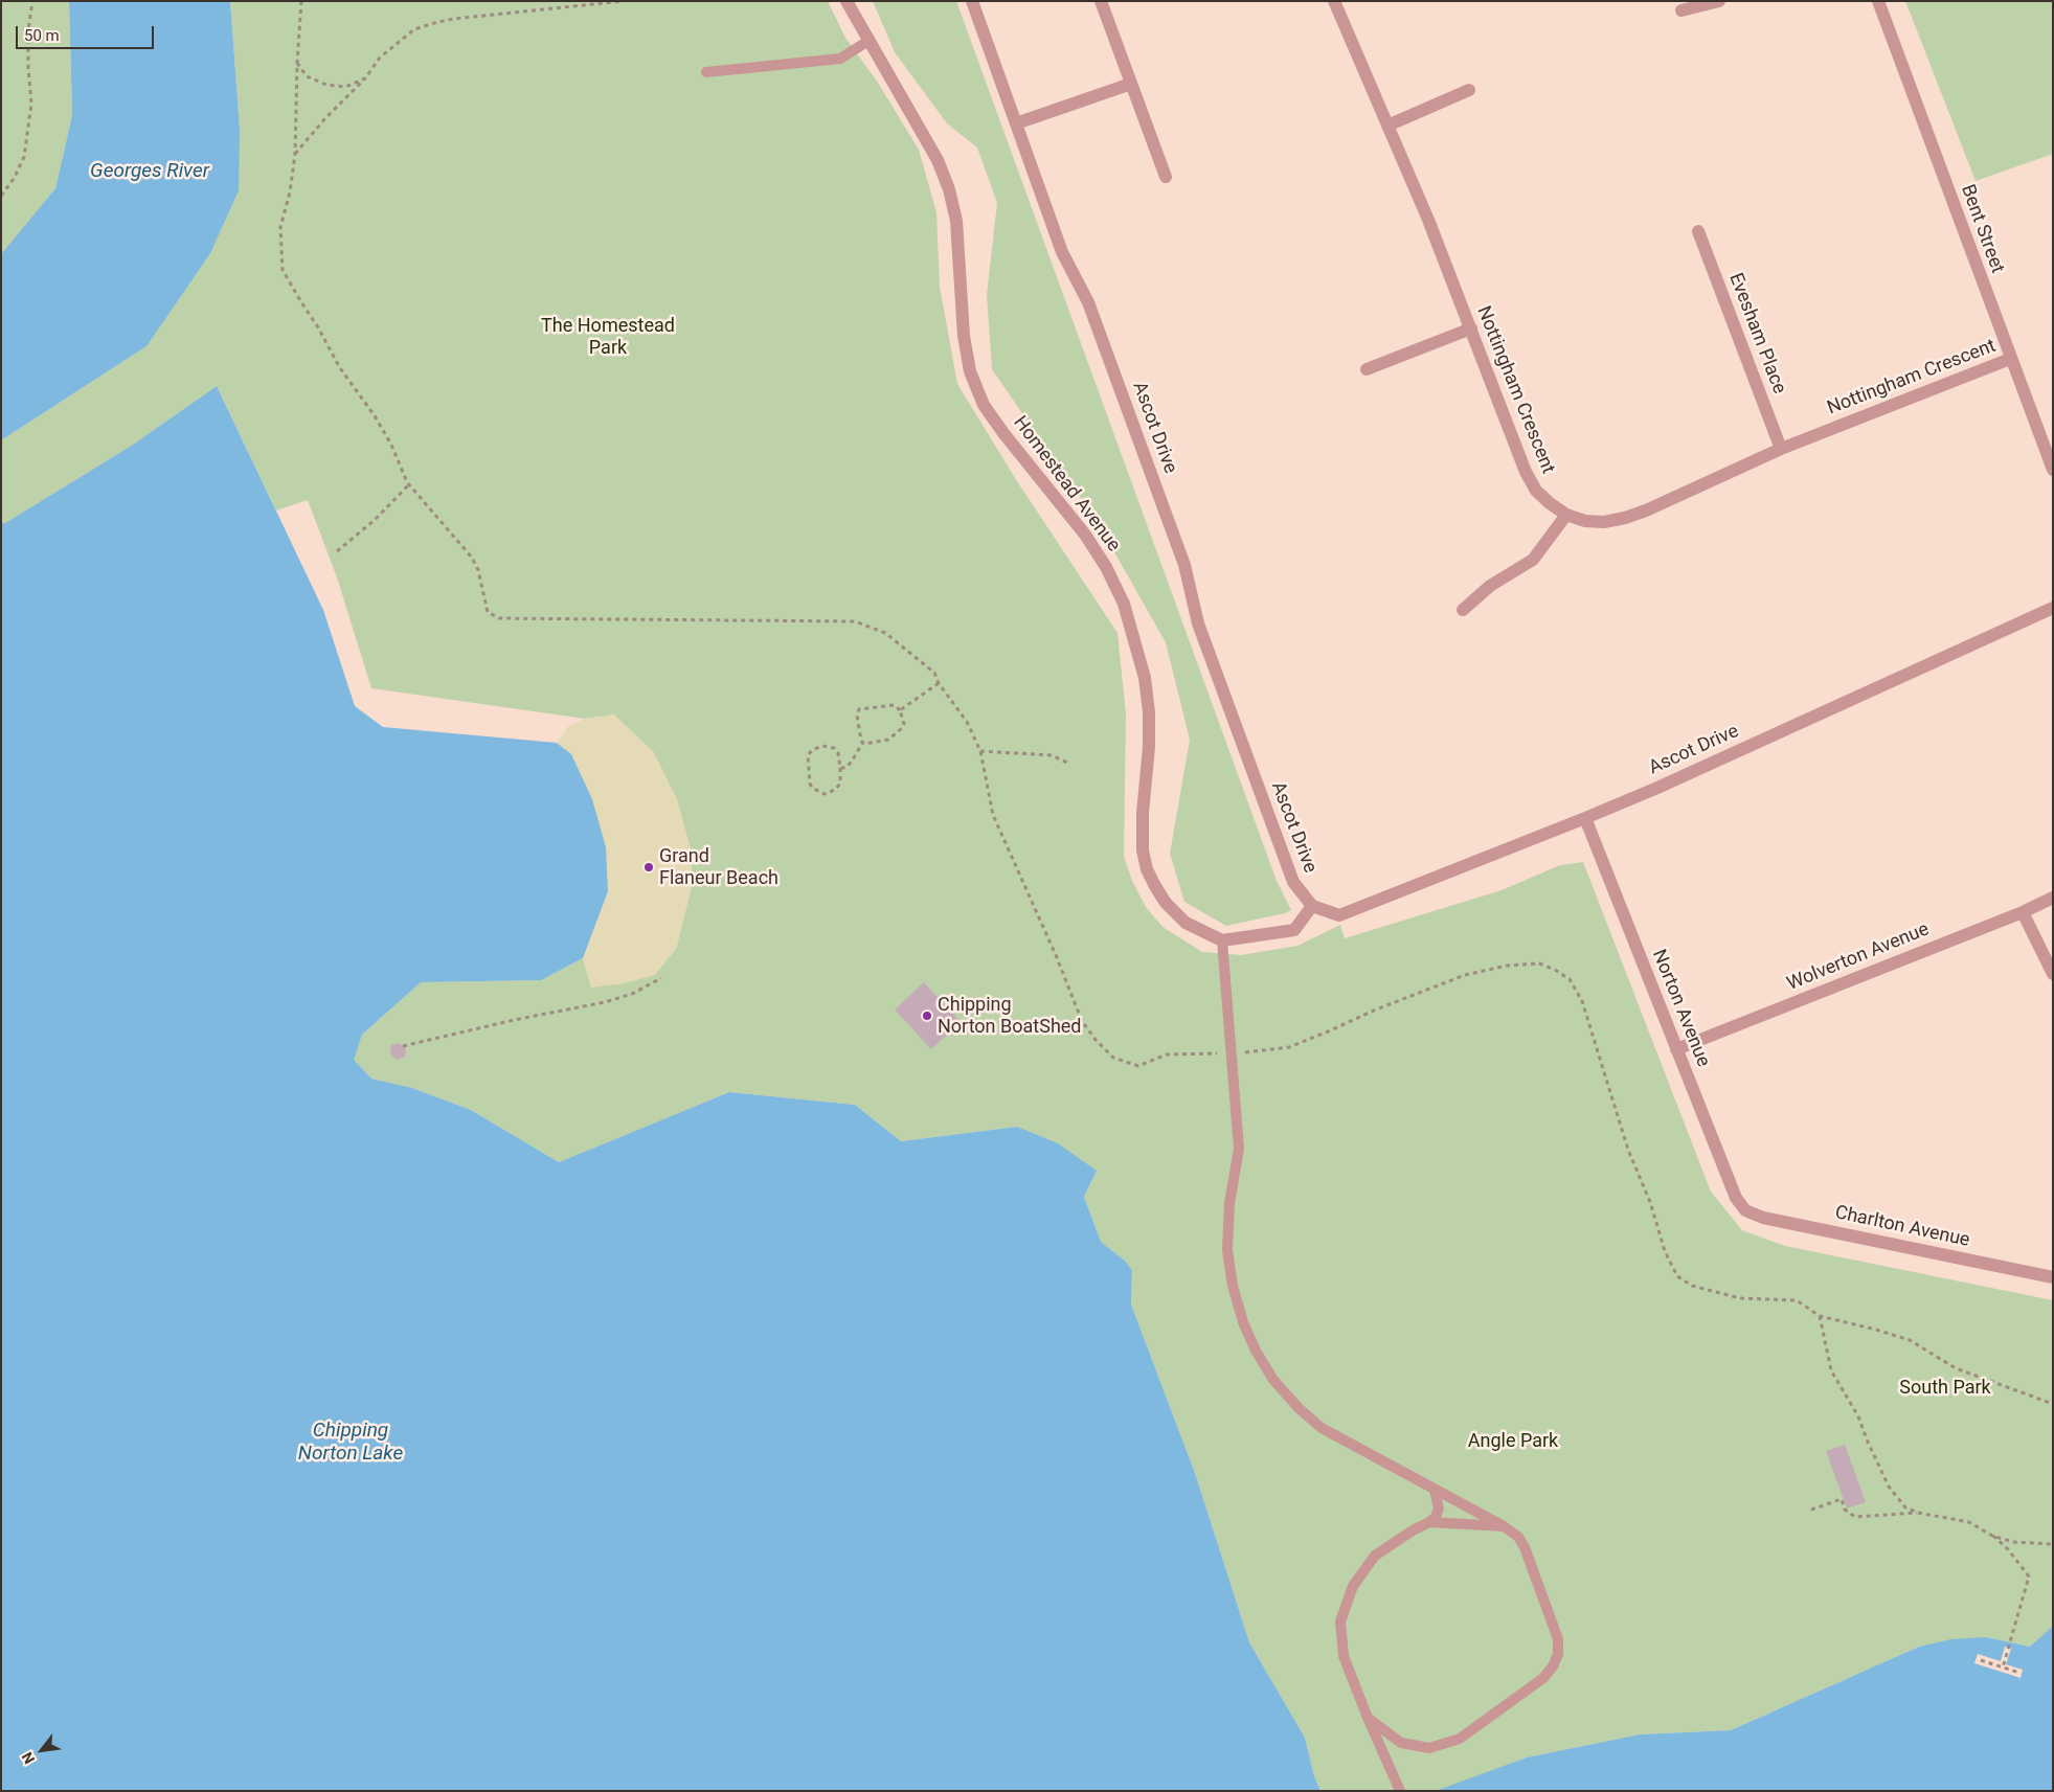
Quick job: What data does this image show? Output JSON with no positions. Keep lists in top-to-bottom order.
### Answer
{
  "streets": {
    "street": [
      "Bent Street",
      "Evesham Place",
      "Nottingham Crescent",
      "Ascot Drive",
      "Homestead Avenue",
      "Wolverton Avenue",
      "Norton Avenue",
      "Charlton Avenue"
    ]
  },
  "crossings": [
    ["Bent Street", "Nottingham Crescent"],
    ["Evesham Place", "Nottingham Crescent"],
    ["Ascot Drive", "Norton Avenue"],
    ["Wolverton Avenue", "Norton Avenue"],
    ["Norton Avenue", "Charlton Avenue"]
  ],
  "water": ["Georges River", "Chipping Norton Lake"],
  "parks": ["The Homestead Park", "South Park", "Angle Park"],
  "places": ["Grand Flaneur Beach", "Chipping Norton BoatShed"],
  "scale_bar": "50 m",
  "north": "bottom left"
}
